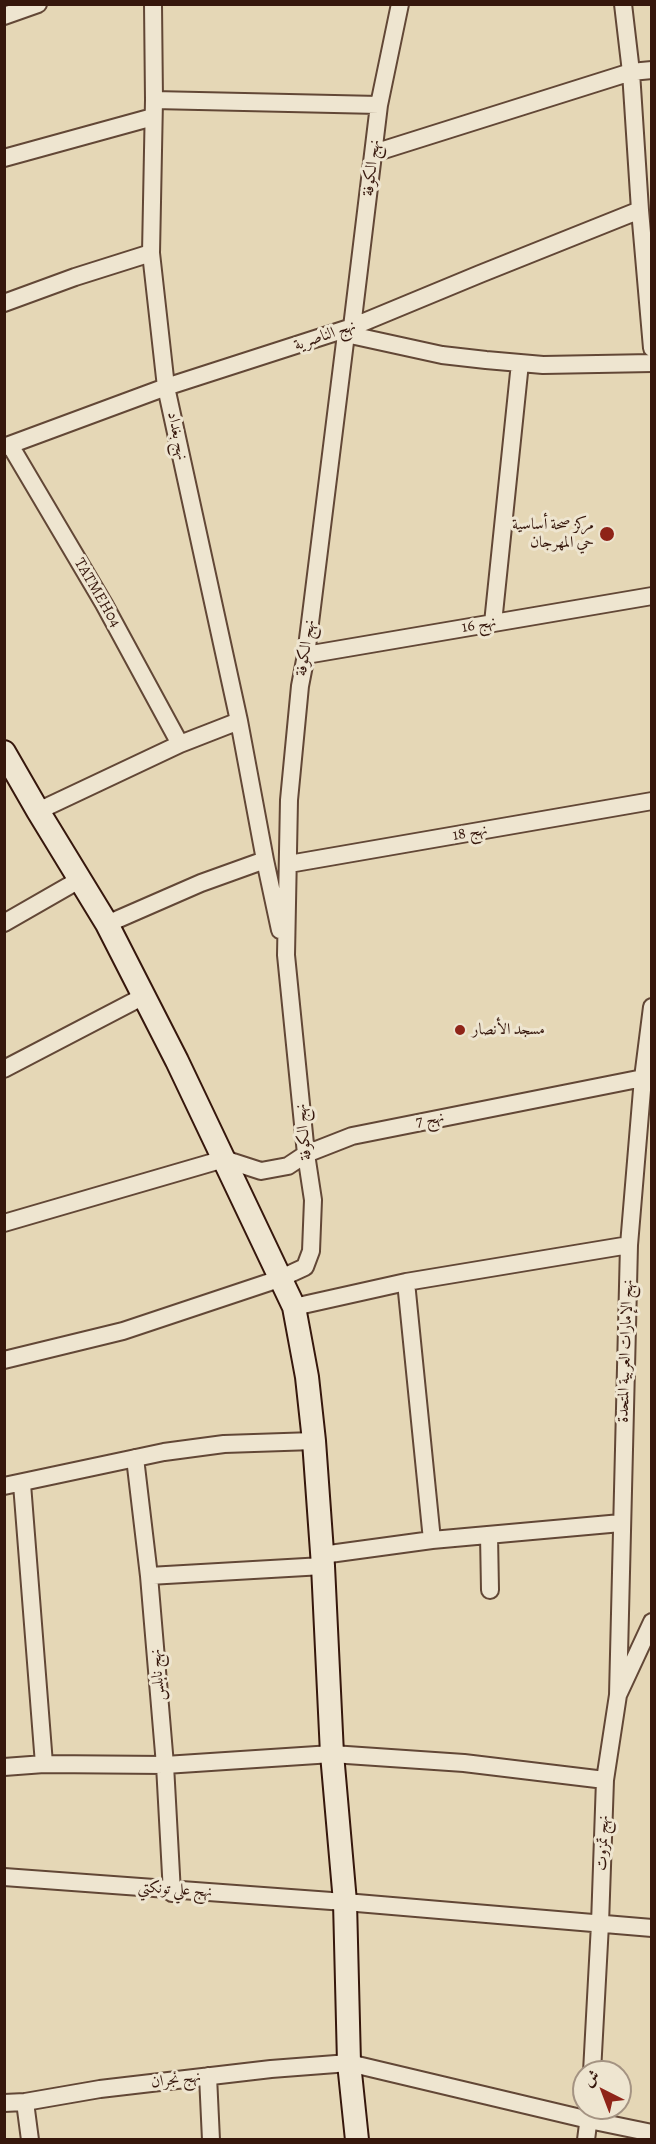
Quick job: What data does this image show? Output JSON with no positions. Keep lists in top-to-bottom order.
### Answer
{
  "streets": {
    "street": [
      "نهج الكوفة",
      "نهج الناصرية",
      "نهج بغداد",
      "TATMEH04",
      "نهج 16",
      "نهج 18",
      "نهج 7",
      "نهج الإمارات العربية المتحدة",
      "نهج نابلس",
      "نهج تمزوت",
      "نهج علي تونكتي",
      "نهج نجران"
    ]
  },
  "crossings": [
    ["نهج الكوفة", "نهج الناصرية"],
    ["نهج الكوفة", "نهج بغداد"],
    ["نهج الكوفة", "نهج 16"],
    ["نهج الكوفة", "نهج 18"],
    ["نهج الكوفة", "نهج 7"],
    ["نهج الناصرية", "نهج بغداد"],
    ["نهج الناصرية", "TATMEH04"],
    ["نهج 7", "نهج الإمارات العربية المتحدة"],
    ["نهج الإمارات العربية المتحدة", "نهج تمزوت"],
    ["نهج نابلس", "نهج علي تونكتي"],
    ["نهج تمزوت", "نهج علي تونكتي"]
  ],
  "places": ["مركز صحة أساسية حي المهرجان", "مسجد الأنصار"],
  "north": "top left"
}
